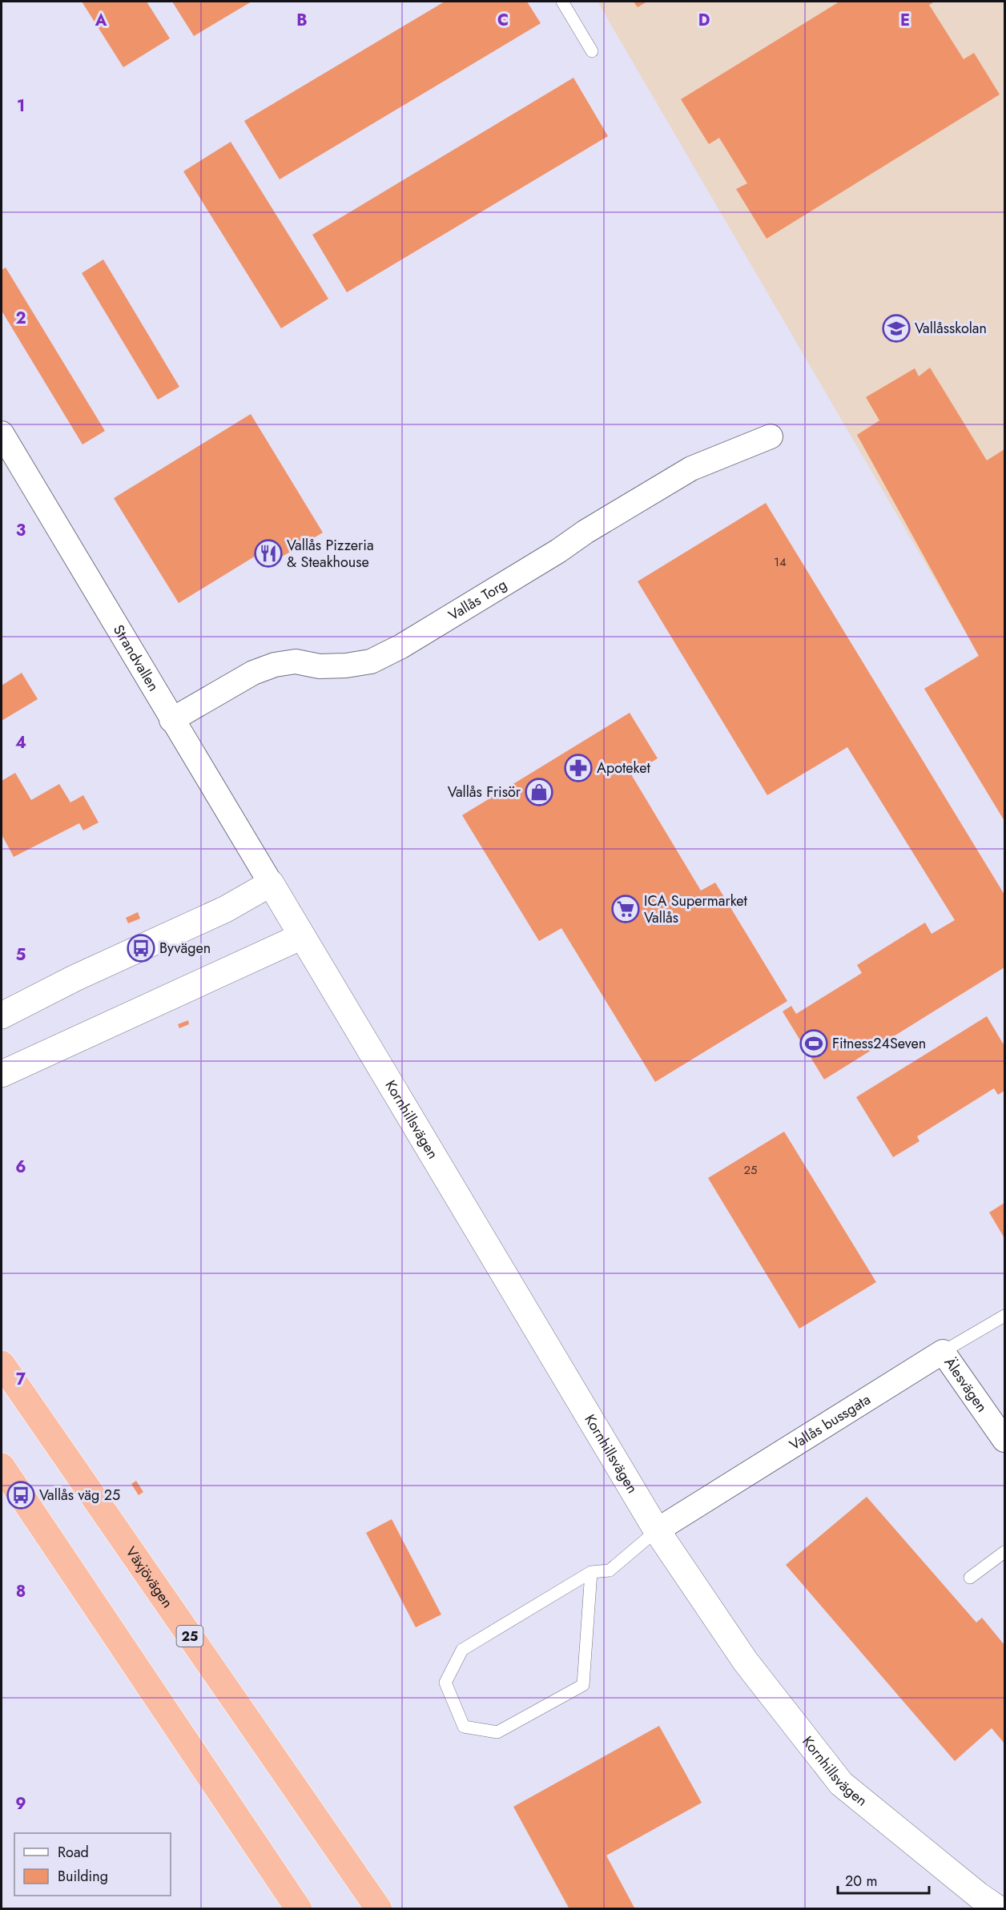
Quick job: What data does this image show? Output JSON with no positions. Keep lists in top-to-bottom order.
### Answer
{
  "streets": {
    "highway": ["Växjövägen", "25"],
    "street": [
      "Vallås Torg",
      "Strandvallen",
      "Kornhillsvägen",
      "Älesvägen",
      "Vallås bussgata"
    ]
  },
  "crossings": [
    ["Vallås Torg", "Strandvallen"],
    ["Strandvallen", "Kornhillsvägen"],
    ["Kornhillsvägen", "Vallås bussgata"],
    ["Älesvägen", "Vallås bussgata"]
  ],
  "places": {
    "school or university": ["Vallåsskolan"],
    "restaurant": ["Vallås Pizzeria & Steakhouse"],
    "pharmacy": ["Apoteket"],
    "shop": ["Vallås Frisör"],
    "supermarket": ["ICA Supermarket Vallås"],
    "bus stop": ["Byvägen", "Vallås väg 25"],
    "sports": ["Fitness24Seven"]
  },
  "house_numbers": ["14", "25"],
  "legend": ["Road", "Building"],
  "scale_bar": "20 m",
  "grid": {
    "columns": [
      "A",
      "B",
      "C",
      "D",
      "E"
    ],
    "rows": [
      "1",
      "2",
      "3",
      "4",
      "5",
      "6",
      "7",
      "8",
      "9"
    ]
  }
}
